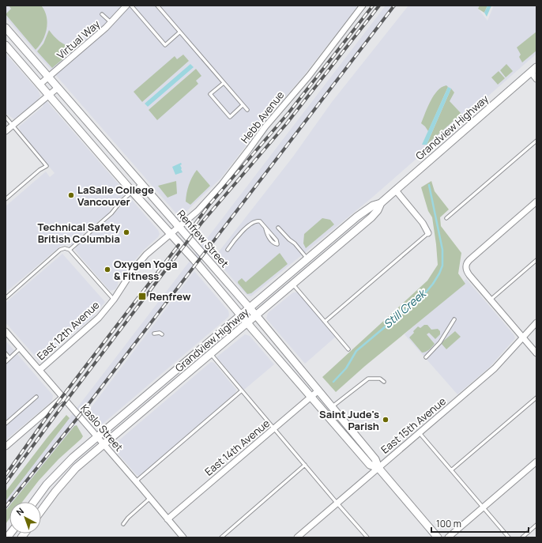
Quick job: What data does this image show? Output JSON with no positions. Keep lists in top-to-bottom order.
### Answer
{
  "streets": {
    "street": [
      "Virtual Way",
      "Hebb Avenue",
      "Grandview Highway",
      "Renfrew Street",
      "East 12th Avenue",
      "East 15th Avenue",
      "Kaslo Street",
      "East 14th Avenue"
    ]
  },
  "crossings": [
    ["Virtual Way", "Renfrew Street"],
    ["Hebb Avenue", "Renfrew Street"],
    ["Hebb Avenue", "East 12th Avenue"],
    ["Grandview Highway", "Renfrew Street"],
    ["Grandview Highway", "Kaslo Street"],
    ["Renfrew Street", "East 12th Avenue"],
    ["Renfrew Street", "East 15th Avenue"],
    ["Renfrew Street", "East 14th Avenue"],
    ["East 12th Avenue", "Kaslo Street"],
    ["Kaslo Street", "East 14th Avenue"]
  ],
  "water": ["Still Creek"],
  "places": {
    "other": [
      "LaSalle College Vancouver",
      "Technical Safety British Columbia",
      "Oxygen Yoga & Fitness",
      "Saint Jude's Parish"
    ],
    "transit": ["Renfrew"]
  },
  "scale_bar": "100 m",
  "north": "top left"
}
